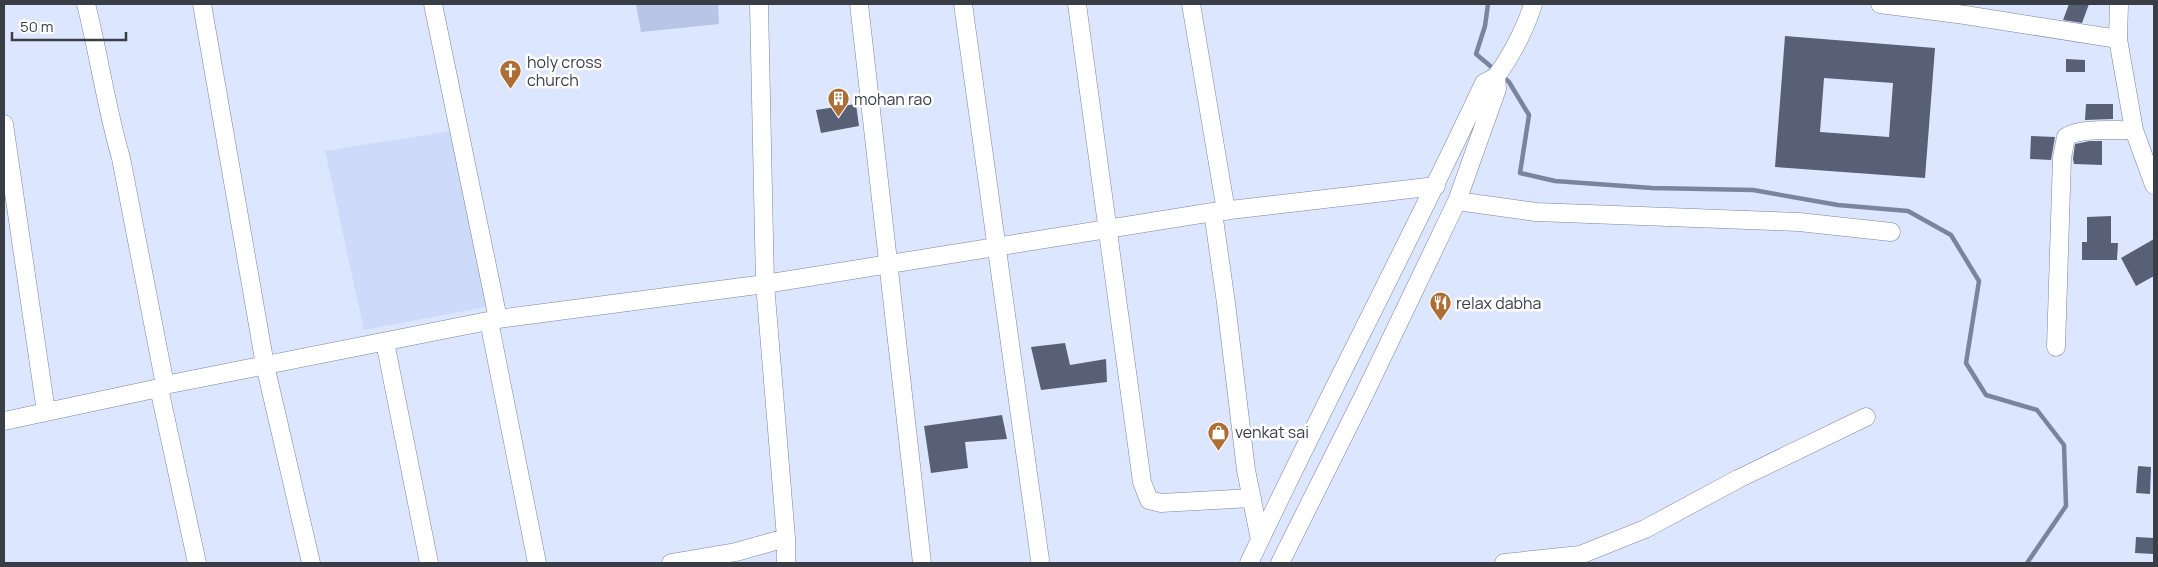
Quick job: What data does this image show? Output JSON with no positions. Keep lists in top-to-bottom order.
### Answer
{
  "places": {
    "church": ["holy cross church"],
    "building": ["mohan rao"],
    "restaurant": ["relax dabha"],
    "shop": ["venkat sai"]
  },
  "scale_bar": "50 m"
}
